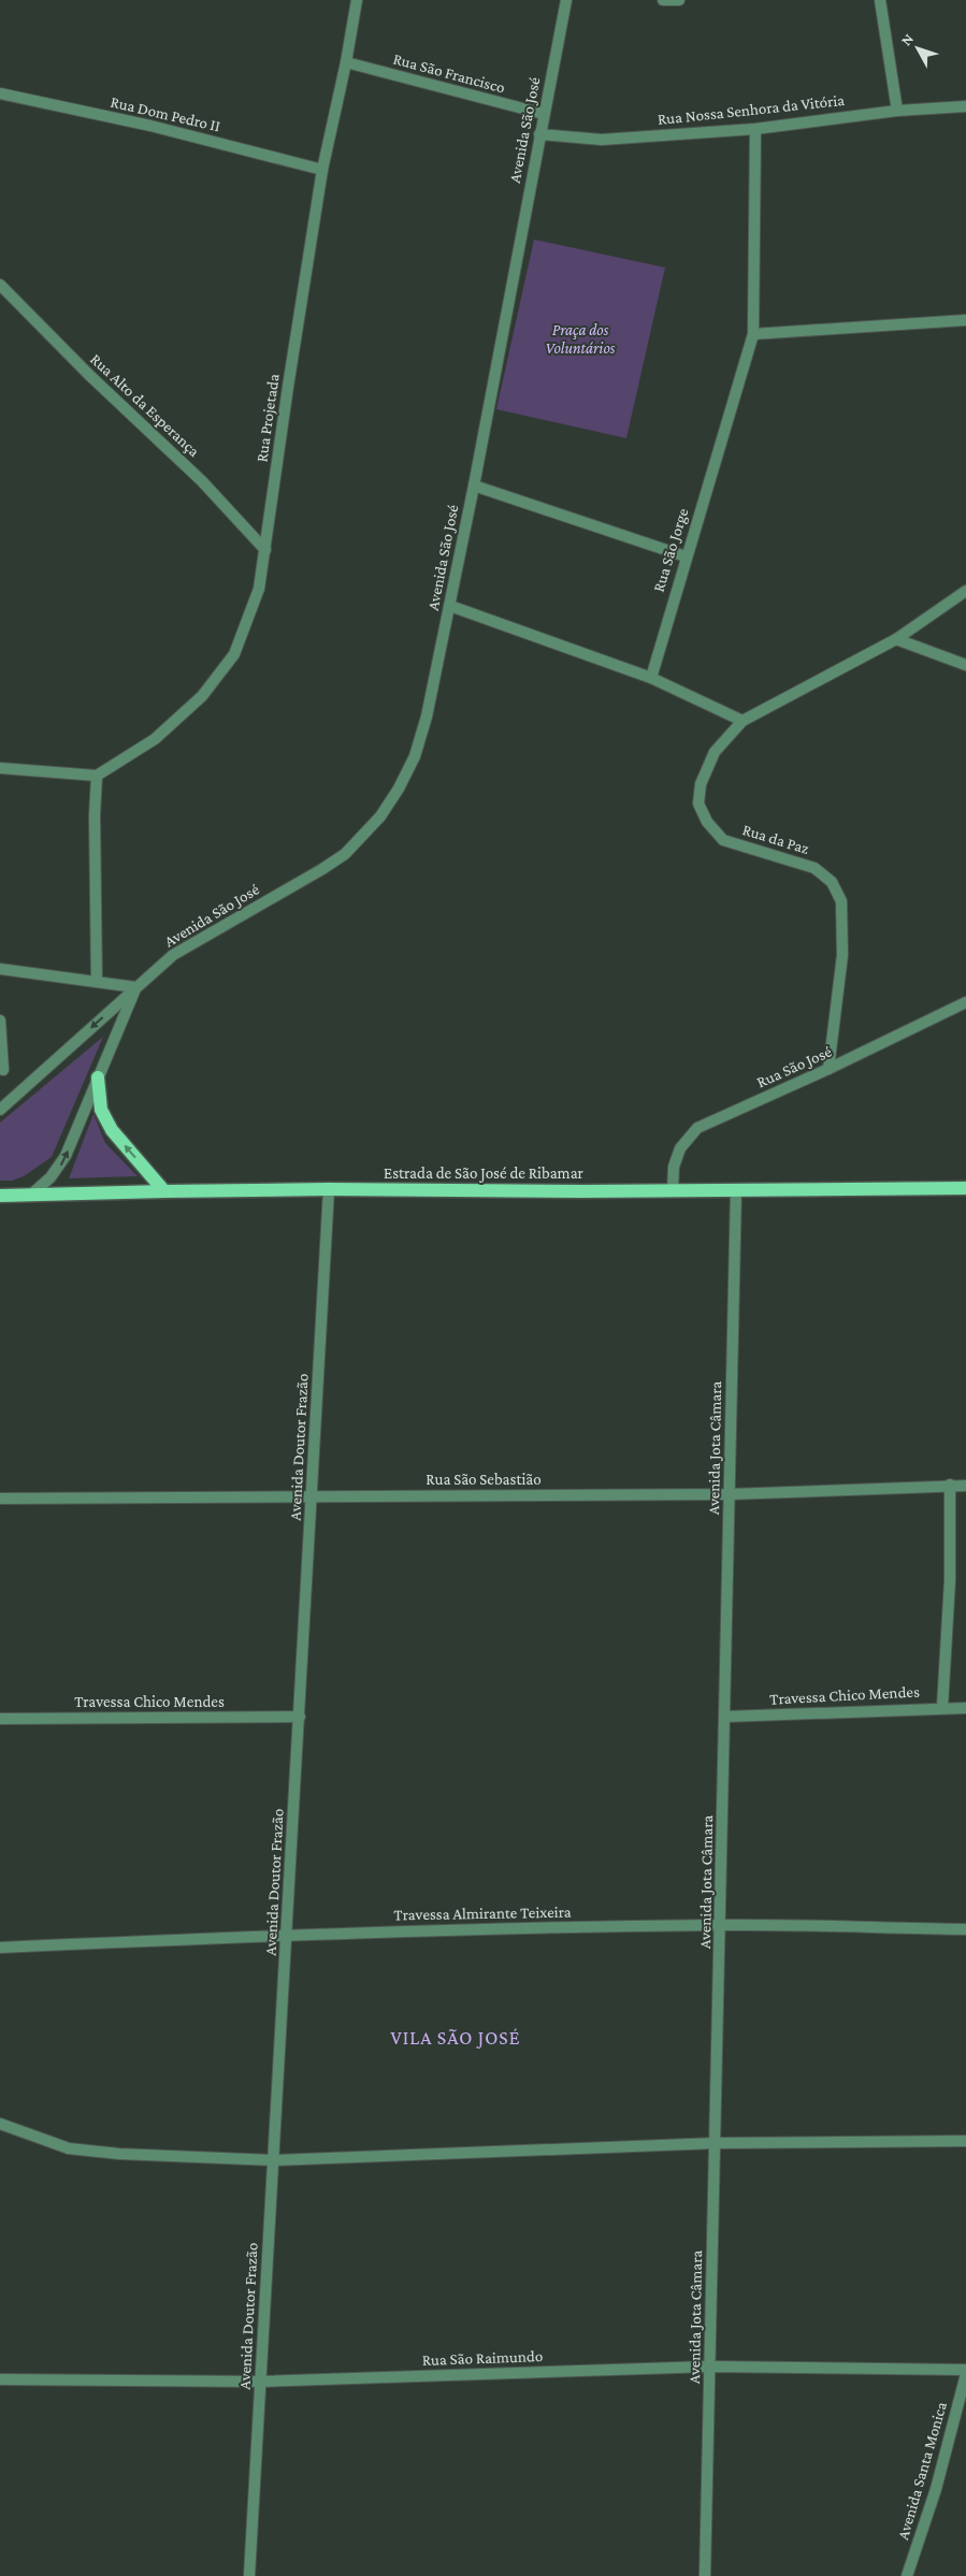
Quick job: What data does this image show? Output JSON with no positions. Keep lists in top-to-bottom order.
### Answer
{
  "streets": {
    "main road": ["Estrada de São José de Ribamar"],
    "street": [
      "Rua São Francisco",
      "Rua Nossa Senhora da Vitória",
      "Rua Dom Pedro II",
      "Avenida São José",
      "Rua Alto da Esperança",
      "Rua Projetada",
      "Rua São Jorge",
      "Rua da Paz",
      "Rua São José",
      "Avenida Doutor Frazão",
      "Avenida Jota Câmara",
      "Rua São Sebastião",
      "Travessa Chico Mendes",
      "Travessa Almirante Teixeira",
      "Rua São Raimundo",
      "Avenida Santa Monica"
    ]
  },
  "crossings": [
    ["Rua São Francisco", "Avenida São José"],
    ["Rua São Francisco", "Rua Projetada"],
    ["Rua Nossa Senhora da Vitória", "Avenida São José"],
    ["Rua Nossa Senhora da Vitória", "Rua São Jorge"],
    ["Rua Dom Pedro II", "Rua Projetada"],
    ["Avenida São José", "Estrada de São José de Ribamar"],
    ["Rua Alto da Esperança", "Rua Projetada"],
    ["Rua da Paz", "Rua São José"],
    ["Rua São José", "Estrada de São José de Ribamar"],
    ["Estrada de São José de Ribamar", "Avenida Doutor Frazão"],
    ["Estrada de São José de Ribamar", "Avenida Jota Câmara"],
    ["Avenida Doutor Frazão", "Rua São Sebastião"],
    ["Avenida Doutor Frazão", "Travessa Chico Mendes"],
    ["Avenida Doutor Frazão", "Travessa Almirante Teixeira"],
    ["Avenida Doutor Frazão", "Rua São Raimundo"],
    ["Avenida Jota Câmara", "Rua São Sebastião"],
    ["Avenida Jota Câmara", "Travessa Chico Mendes"],
    ["Avenida Jota Câmara", "Travessa Almirante Teixeira"],
    ["Avenida Jota Câmara", "Rua São Raimundo"],
    ["Rua São Raimundo", "Avenida Santa Monica"]
  ],
  "districts": ["VILA SÃO JOSÉ"],
  "parks": ["Praça dos Voluntários"],
  "north": "top left"
}
